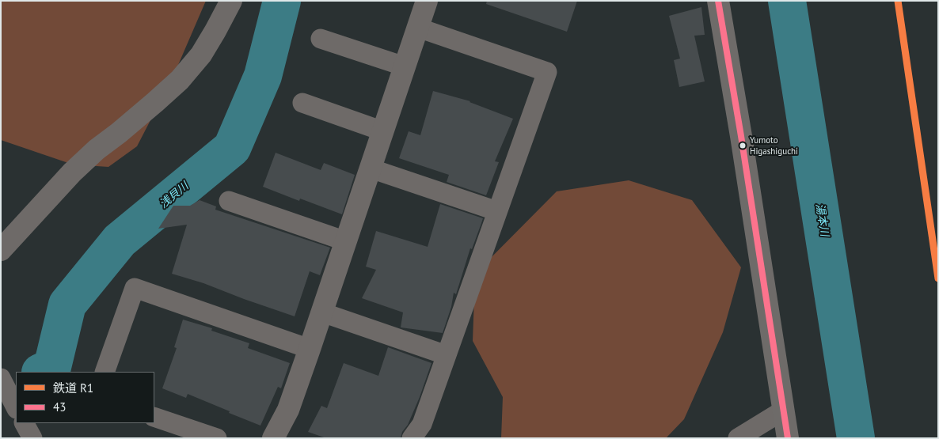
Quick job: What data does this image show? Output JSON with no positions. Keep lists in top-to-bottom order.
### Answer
{
  "water": ["浅貝川", "湯本川"],
  "places": ["Yumoto Higashiguchi"],
  "lines": ["rail line R1", "transit line 43"],
  "legend": ["鉄道 R1", "43"]
}
